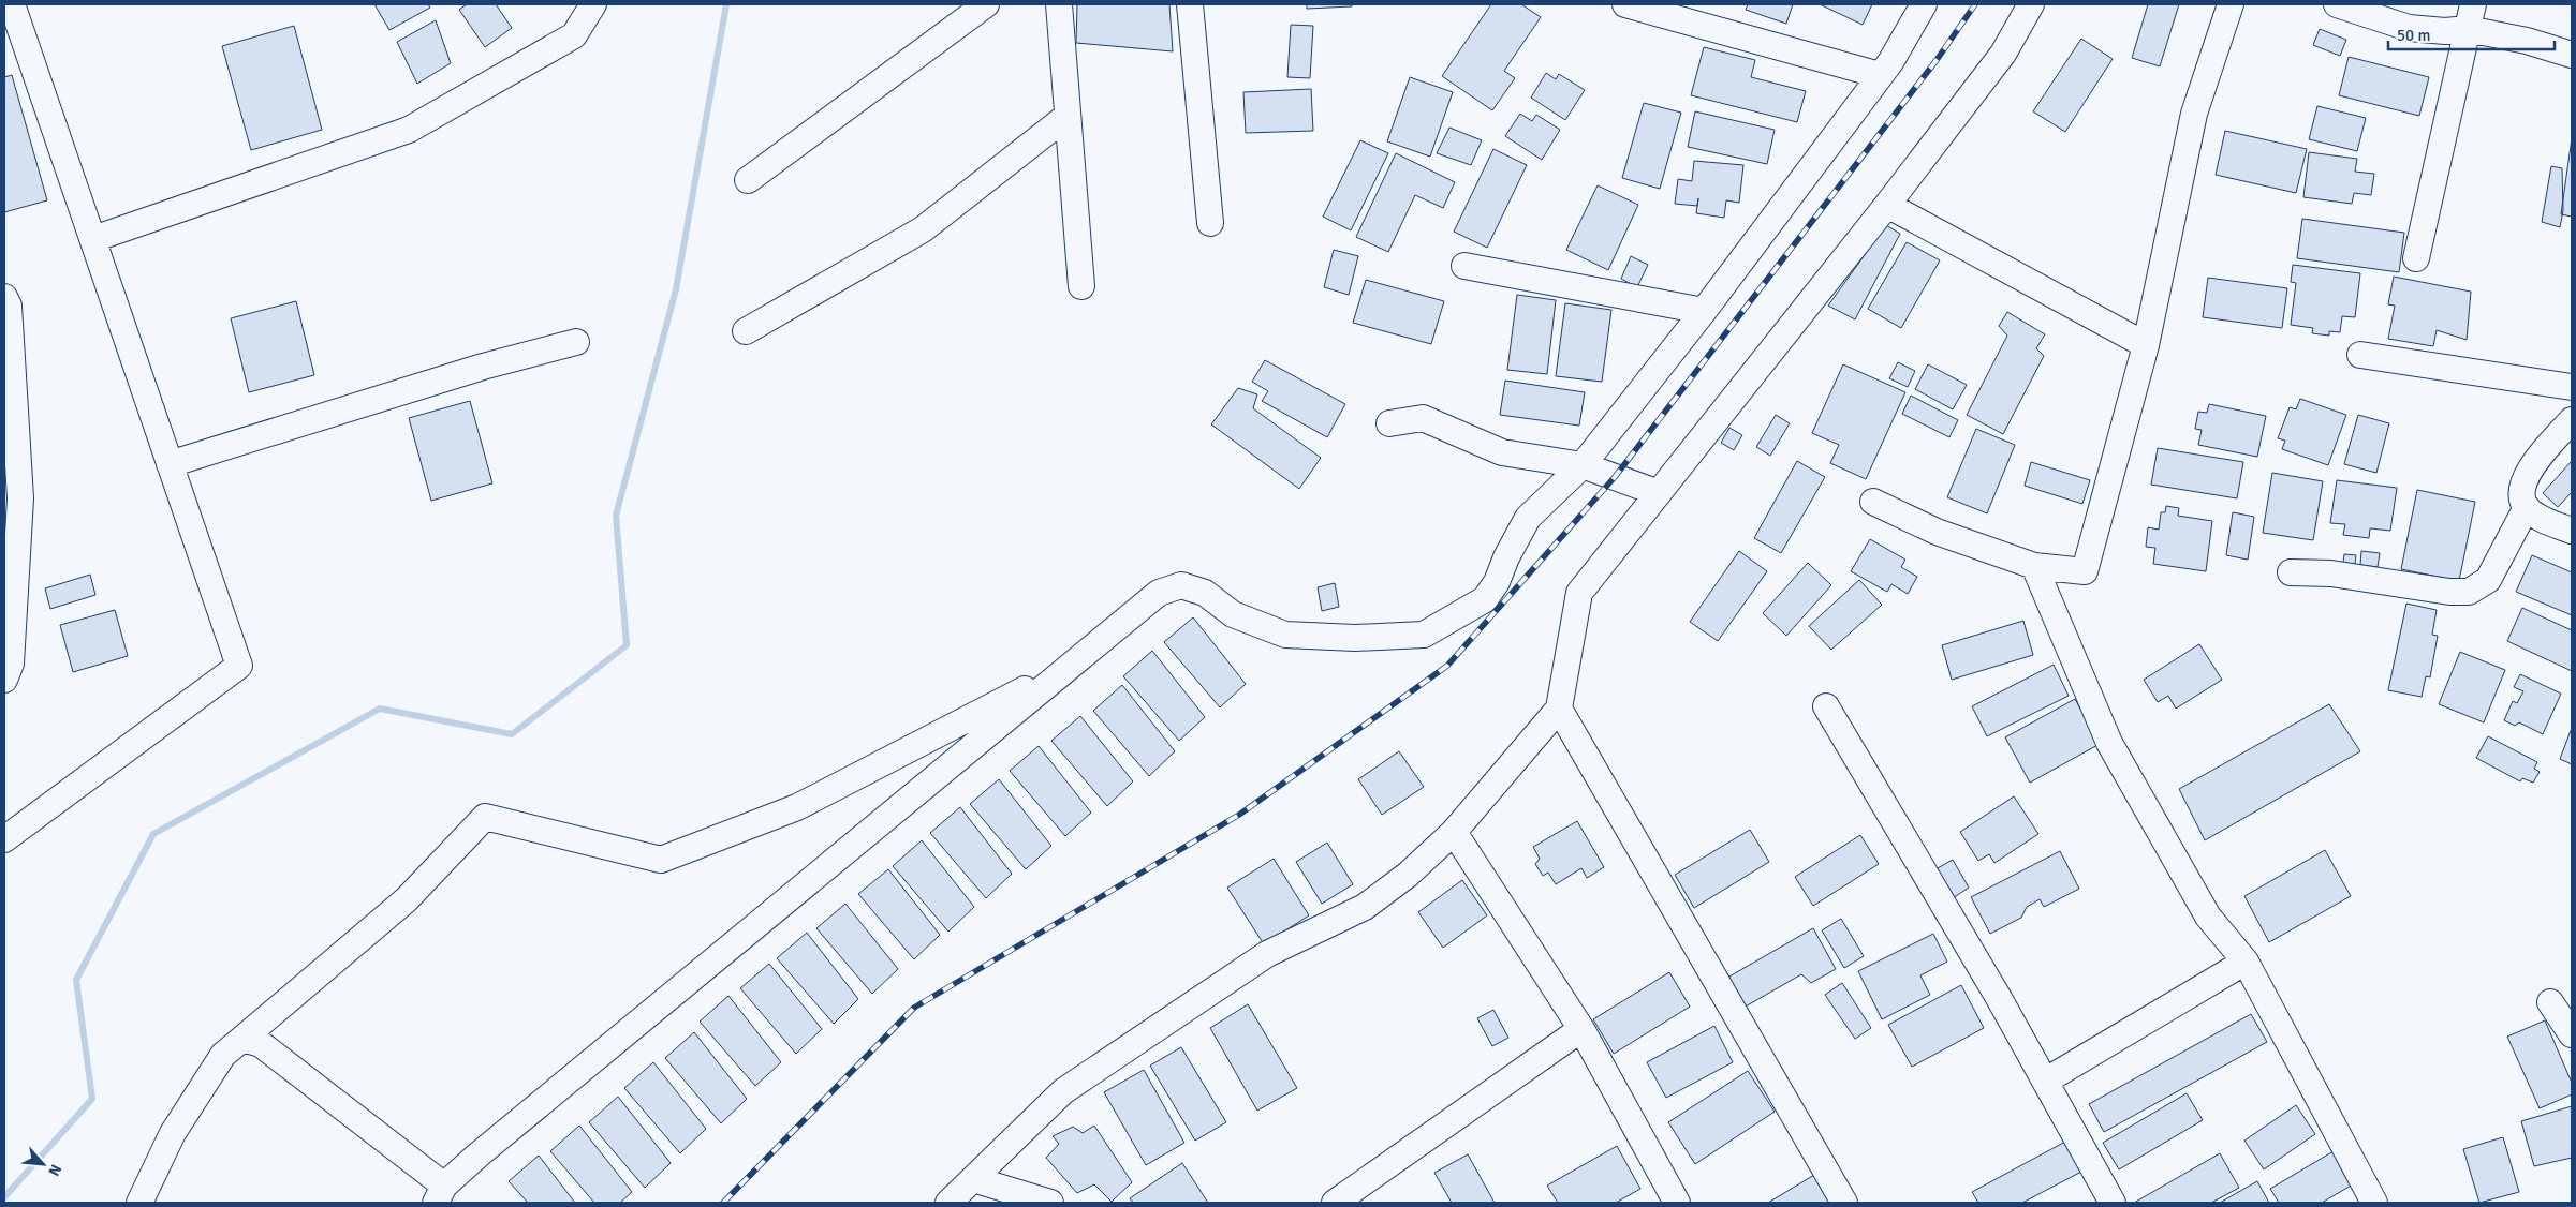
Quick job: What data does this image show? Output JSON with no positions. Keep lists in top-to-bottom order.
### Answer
{
  "scale_bar": "50 m",
  "north": "bottom right"
}
